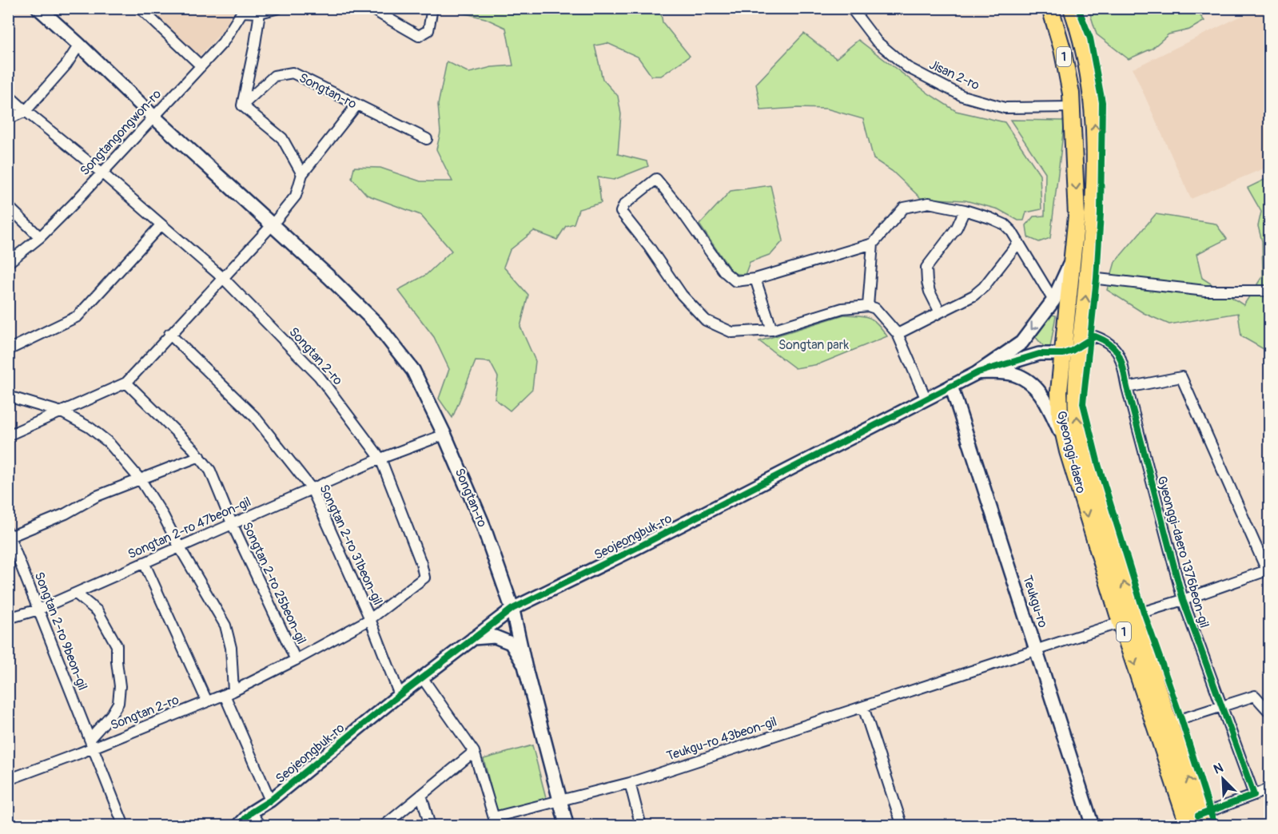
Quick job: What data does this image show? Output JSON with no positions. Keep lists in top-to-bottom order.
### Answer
{
  "streets": {
    "main road": ["1", "Songtan-ro", "Gyeonggi-daero"],
    "street": [
      "Jisan 2-ro",
      "Songtangongwon-ro",
      "Songtan 2-ro",
      "Songtan 2-ro 47beon-gil",
      "Seojeongbuk-ro",
      "Songtan 2-ro 31beon-gil",
      "Gyeonggi-daero 1376beon-gil",
      "Songtan 2-ro 25beon-gil",
      "Teukgu-ro",
      "Songtan 2-ro 9beon-gil",
      "Teukgu-ro 43beon-gil"
    ]
  },
  "crossings": [
    ["Jisan 2-ro", "Gyeonggi-daero"],
    ["Songtan-ro", "Songtangongwon-ro"],
    ["Songtan-ro", "Seojeongbuk-ro"],
    ["Songtan-ro", "Teukgu-ro 43beon-gil"],
    ["Songtangongwon-ro", "Songtan 2-ro"],
    ["Songtan 2-ro", "Songtan 2-ro 47beon-gil"],
    ["Songtan 2-ro", "Songtan 2-ro 31beon-gil"],
    ["Songtan 2-ro", "Songtan 2-ro 25beon-gil"],
    ["Songtan 2-ro", "Songtan 2-ro 9beon-gil"],
    ["Gyeonggi-daero", "Seojeongbuk-ro"],
    ["Gyeonggi-daero", "Gyeonggi-daero 1376beon-gil"],
    ["Gyeonggi-daero", "Teukgu-ro 43beon-gil"],
    ["Songtan 2-ro 47beon-gil", "Songtan 2-ro 31beon-gil"],
    ["Songtan 2-ro 47beon-gil", "Songtan 2-ro 25beon-gil"],
    ["Songtan 2-ro 47beon-gil", "Songtan 2-ro 9beon-gil"],
    ["Seojeongbuk-ro", "Gyeonggi-daero 1376beon-gil"],
    ["Seojeongbuk-ro", "Teukgu-ro"],
    ["Gyeonggi-daero 1376beon-gil", "Teukgu-ro 43beon-gil"],
    ["Teukgu-ro", "Teukgu-ro 43beon-gil"]
  ],
  "parks": ["Songtan park"],
  "north": "top left"
}
